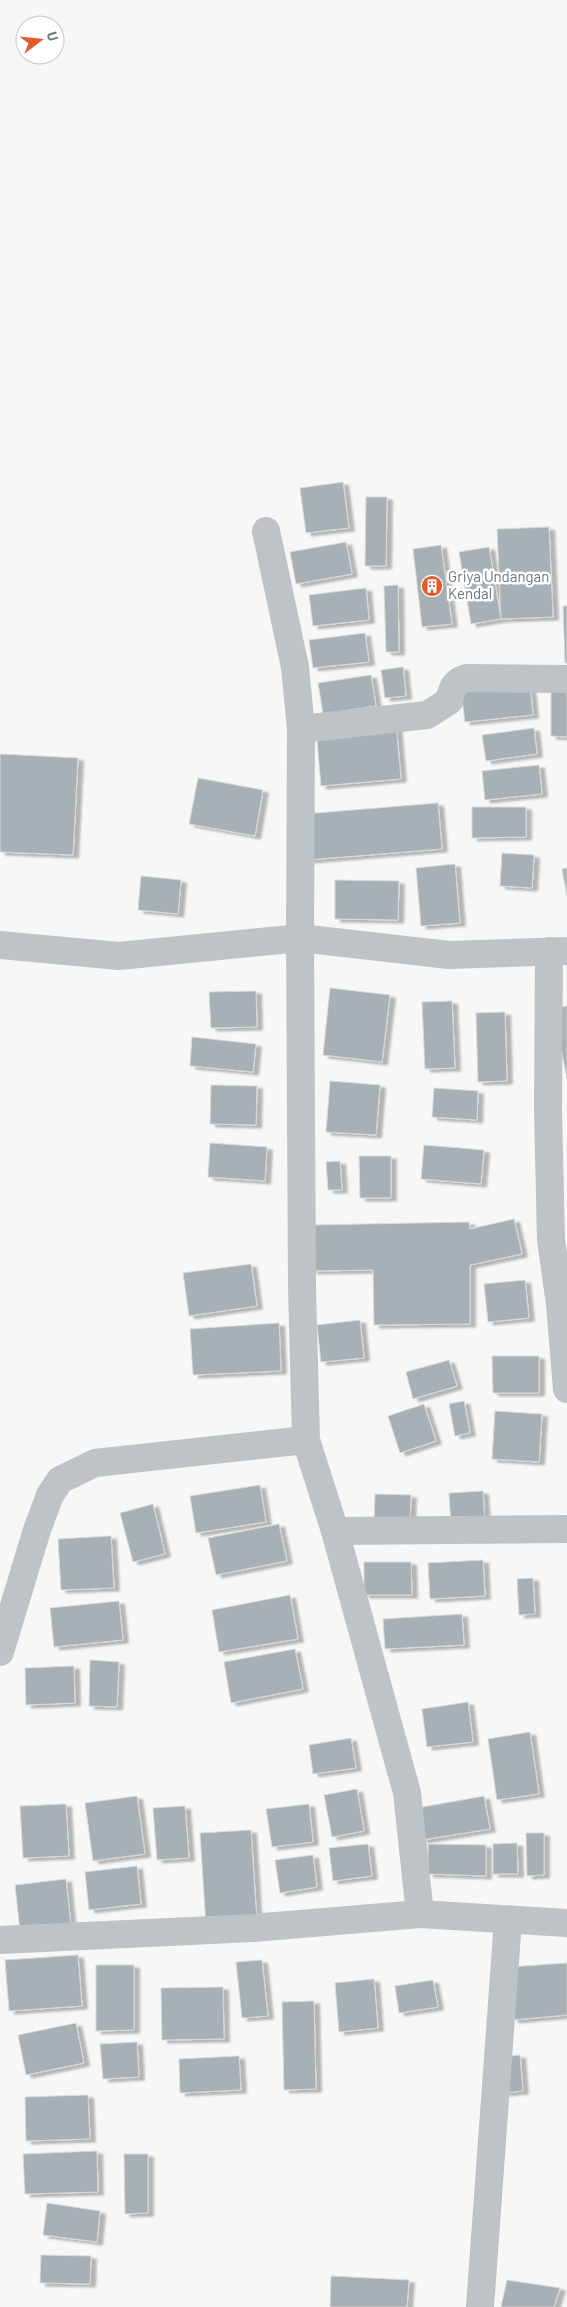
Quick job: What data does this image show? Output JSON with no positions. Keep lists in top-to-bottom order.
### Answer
{
  "places": {
    "building": ["Griya Undangan Kendal"]
  },
  "north": "right"
}
